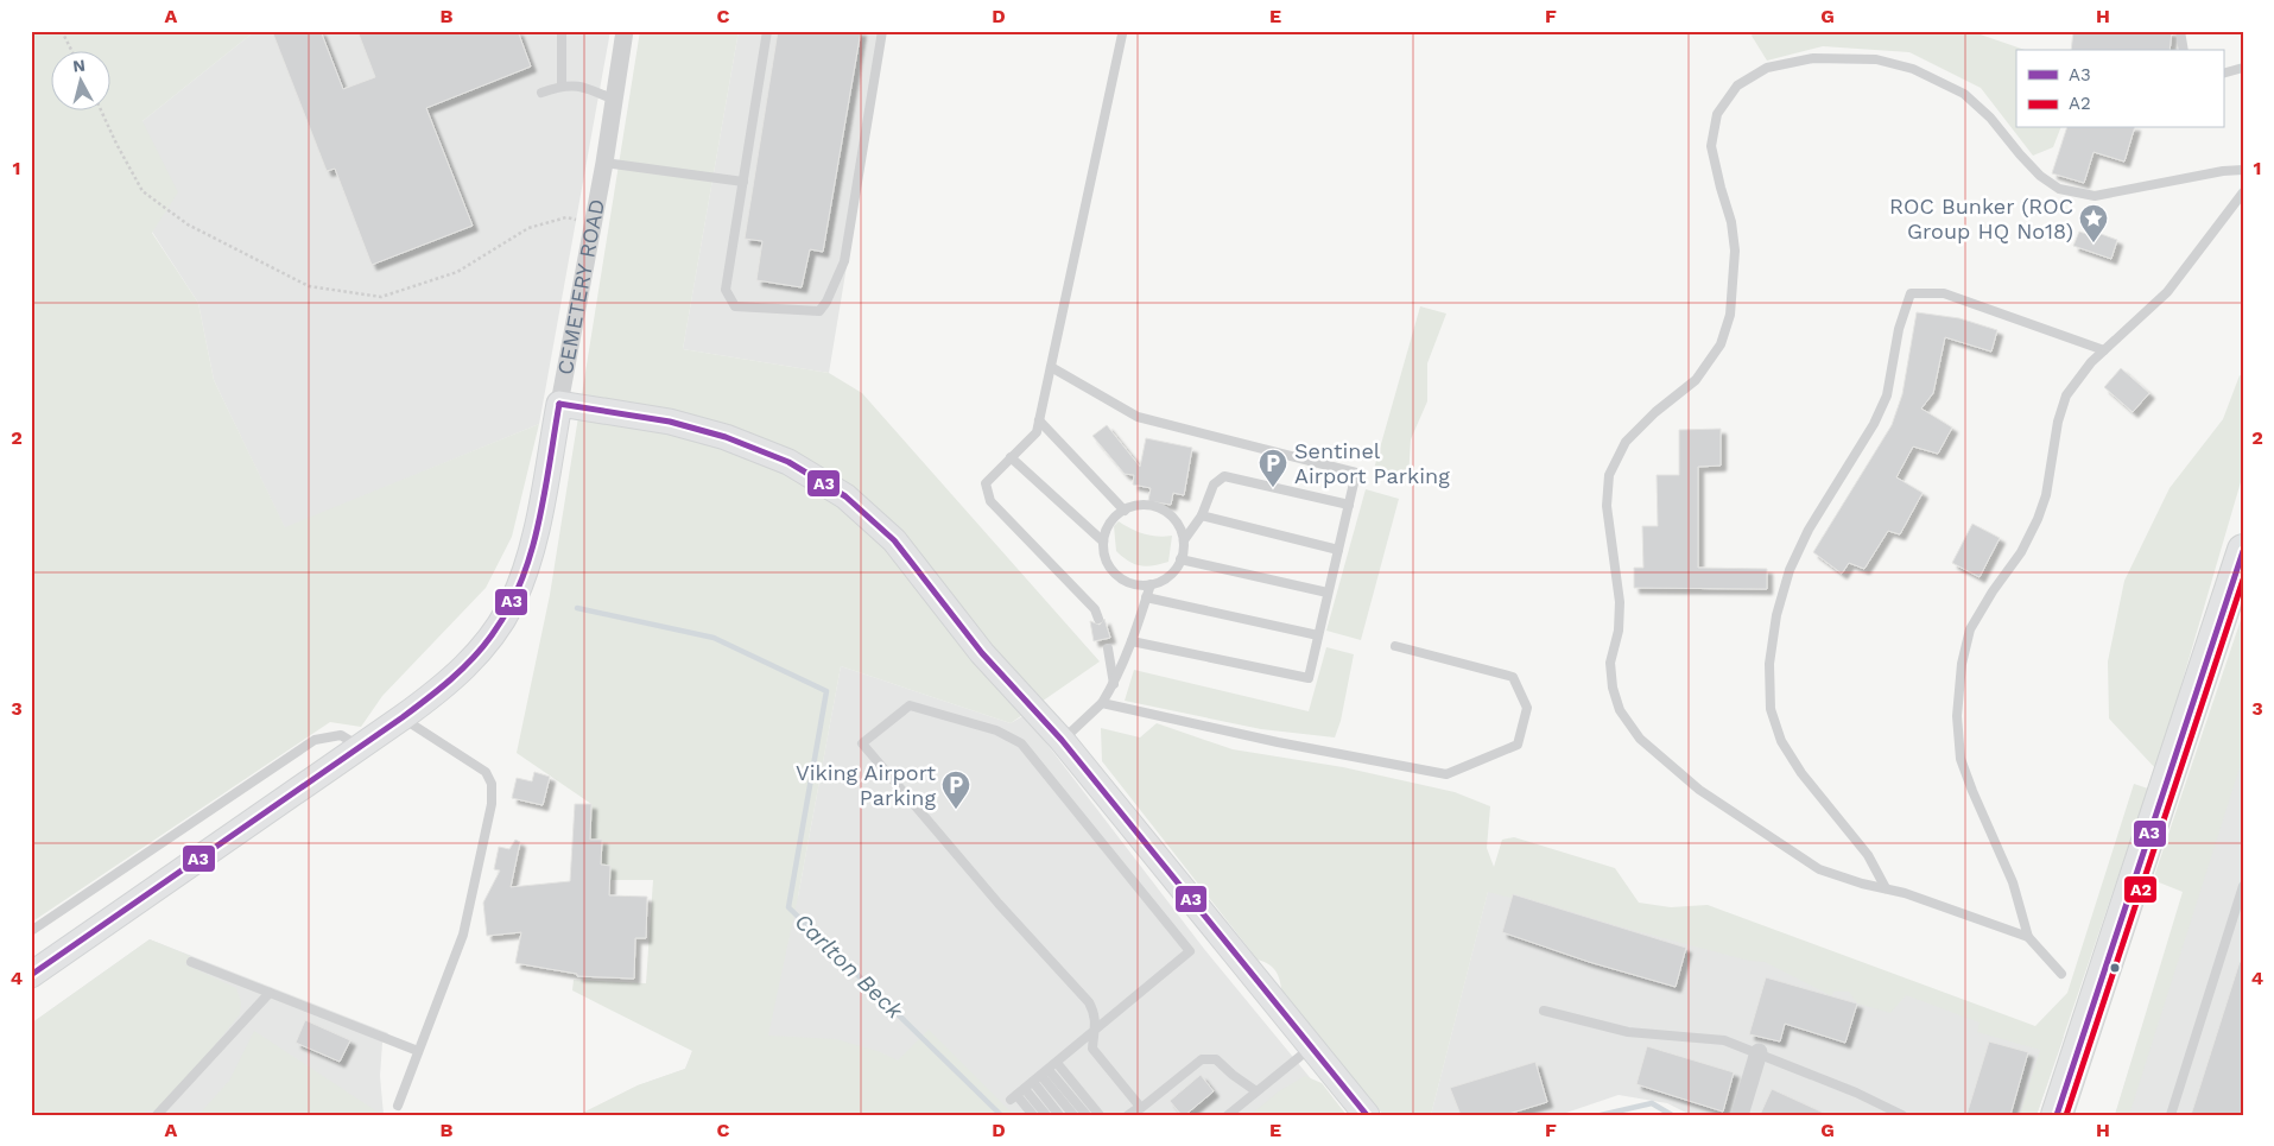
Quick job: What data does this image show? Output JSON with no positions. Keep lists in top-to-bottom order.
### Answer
{
  "streets": {
    "street": ["CEMETERY ROAD"]
  },
  "water": ["Carlton Beck"],
  "places": {
    "place": ["ROC Bunker (ROC Group HQ No18)"],
    "parking": ["Sentinel Airport Parking", "Viking Airport Parking"]
  },
  "lines": ["transit line A3", "transit line A2"],
  "legend": ["A3", "A2"],
  "north": "top",
  "grid": {
    "columns": [
      "A",
      "B",
      "C",
      "D",
      "E",
      "F",
      "G",
      "H"
    ],
    "rows": [
      "1",
      "2",
      "3",
      "4"
    ]
  }
}
